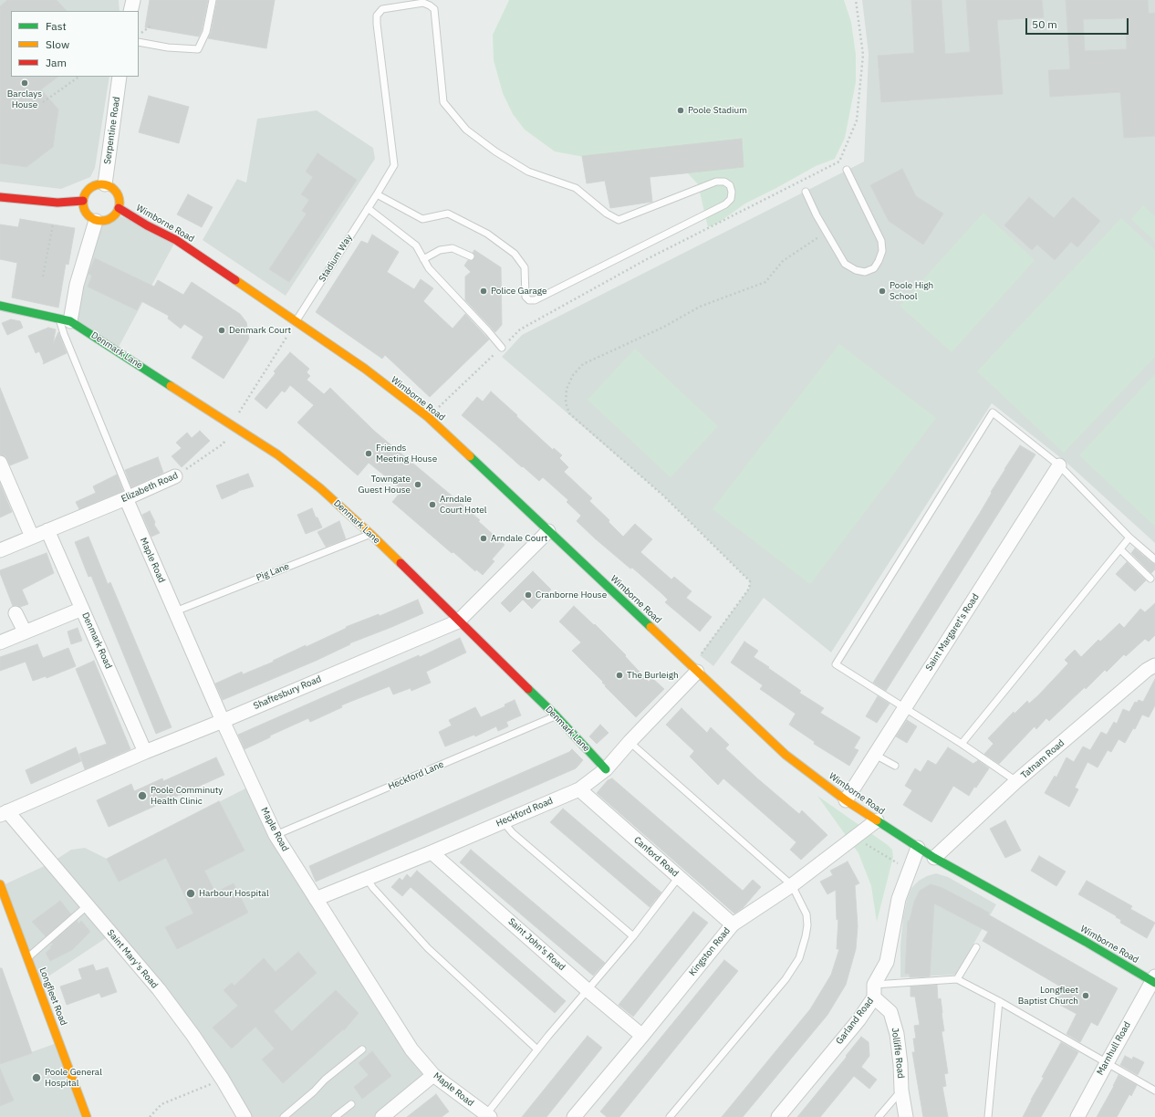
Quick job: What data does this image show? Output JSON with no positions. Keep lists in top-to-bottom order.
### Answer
{
  "streets": {
    "main road": ["Wimborne Road", "Denmark Lane", "Longfleet Road"],
    "street": [
      "Serpentine Road",
      "Elizabeth Road",
      "Maple Road",
      "Saint Margaret's Road",
      "Denmark Road",
      "Shaftesbury Road",
      "Tatnam Road",
      "Heckford Road",
      "Canford Road",
      "Saint John's Road",
      "Kingston Road",
      "Saint Mary's Road",
      "Garland Road",
      "Marnhull Road",
      "Jolliffe Road"
    ],
    "lane": ["Stadium Way", "Pig Lane", "Heckford Lane"]
  },
  "crossings": [
    ["Serpentine Road", "Wimborne Road"],
    ["Wimborne Road", "Stadium Way"],
    ["Wimborne Road", "Elizabeth Road"],
    ["Wimborne Road", "Saint Margaret's Road"],
    ["Wimborne Road", "Shaftesbury Road"],
    ["Wimborne Road", "Tatnam Road"],
    ["Wimborne Road", "Heckford Road"],
    ["Wimborne Road", "Kingston Road"],
    ["Wimborne Road", "Garland Road"],
    ["Wimborne Road", "Marnhull Road"],
    ["Stadium Way", "Elizabeth Road"],
    ["Denmark Lane", "Elizabeth Road"],
    ["Denmark Lane", "Pig Lane"],
    ["Denmark Lane", "Shaftesbury Road"],
    ["Denmark Lane", "Heckford Lane"],
    ["Denmark Lane", "Heckford Road"],
    ["Elizabeth Road", "Maple Road"],
    ["Elizabeth Road", "Denmark Road"],
    ["Maple Road", "Pig Lane"],
    ["Maple Road", "Shaftesbury Road"],
    ["Maple Road", "Heckford Lane"],
    ["Maple Road", "Heckford Road"],
    ["Denmark Road", "Shaftesbury Road"],
    ["Shaftesbury Road", "Saint Mary's Road"],
    ["Heckford Road", "Canford Road"],
    ["Heckford Road", "Saint John's Road"],
    ["Canford Road", "Kingston Road"],
    ["Saint John's Road", "Kingston Road"],
    ["Garland Road", "Jolliffe Road"]
  ],
  "places": [
    "Barclays House",
    "Poole Stadium",
    "Police Garage",
    "Poole High School",
    "Denmark Court",
    "Friends Meeting House",
    "Towngate Guest House",
    "Arndale Court Hotel",
    "Arndale Court",
    "Cranborne House",
    "The Burleigh",
    "Poole Comminuty Health Clinic",
    "Harbour Hospital",
    "Longfleet Baptist Church",
    "Poole General Hospital"
  ],
  "legend": ["Fast", "Slow", "Jam"],
  "scale_bar": "50 m"
}
